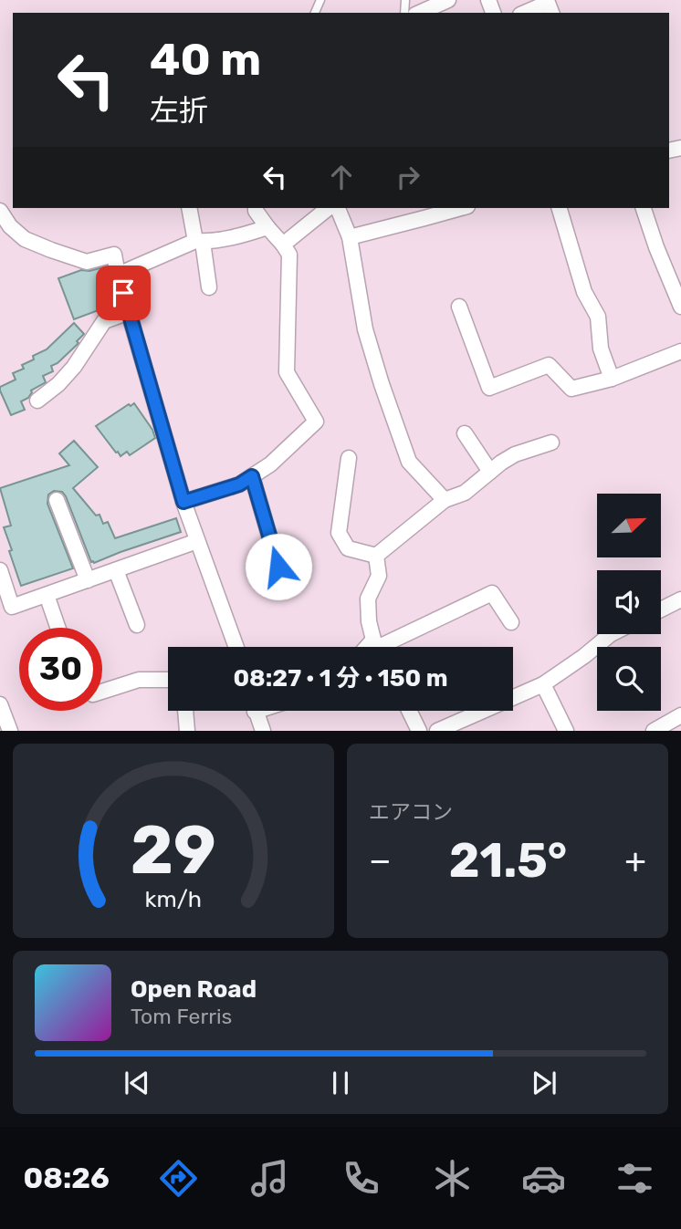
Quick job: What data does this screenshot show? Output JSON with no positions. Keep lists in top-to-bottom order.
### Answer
{
  "north": "top right",
  "page": {
    "turn": ["40 m", "左折"],
    "limit": "30",
    "trip": "08:27 · 1 分 · 150 m",
    "tile": "エアコン",
    "heat": ["−", "21.5°", "+"],
    "song": ["Open Road", "Tom Ferris"],
    "tabs": "08:26",
    "gauge": ["29", "km/h"]
  }
}
